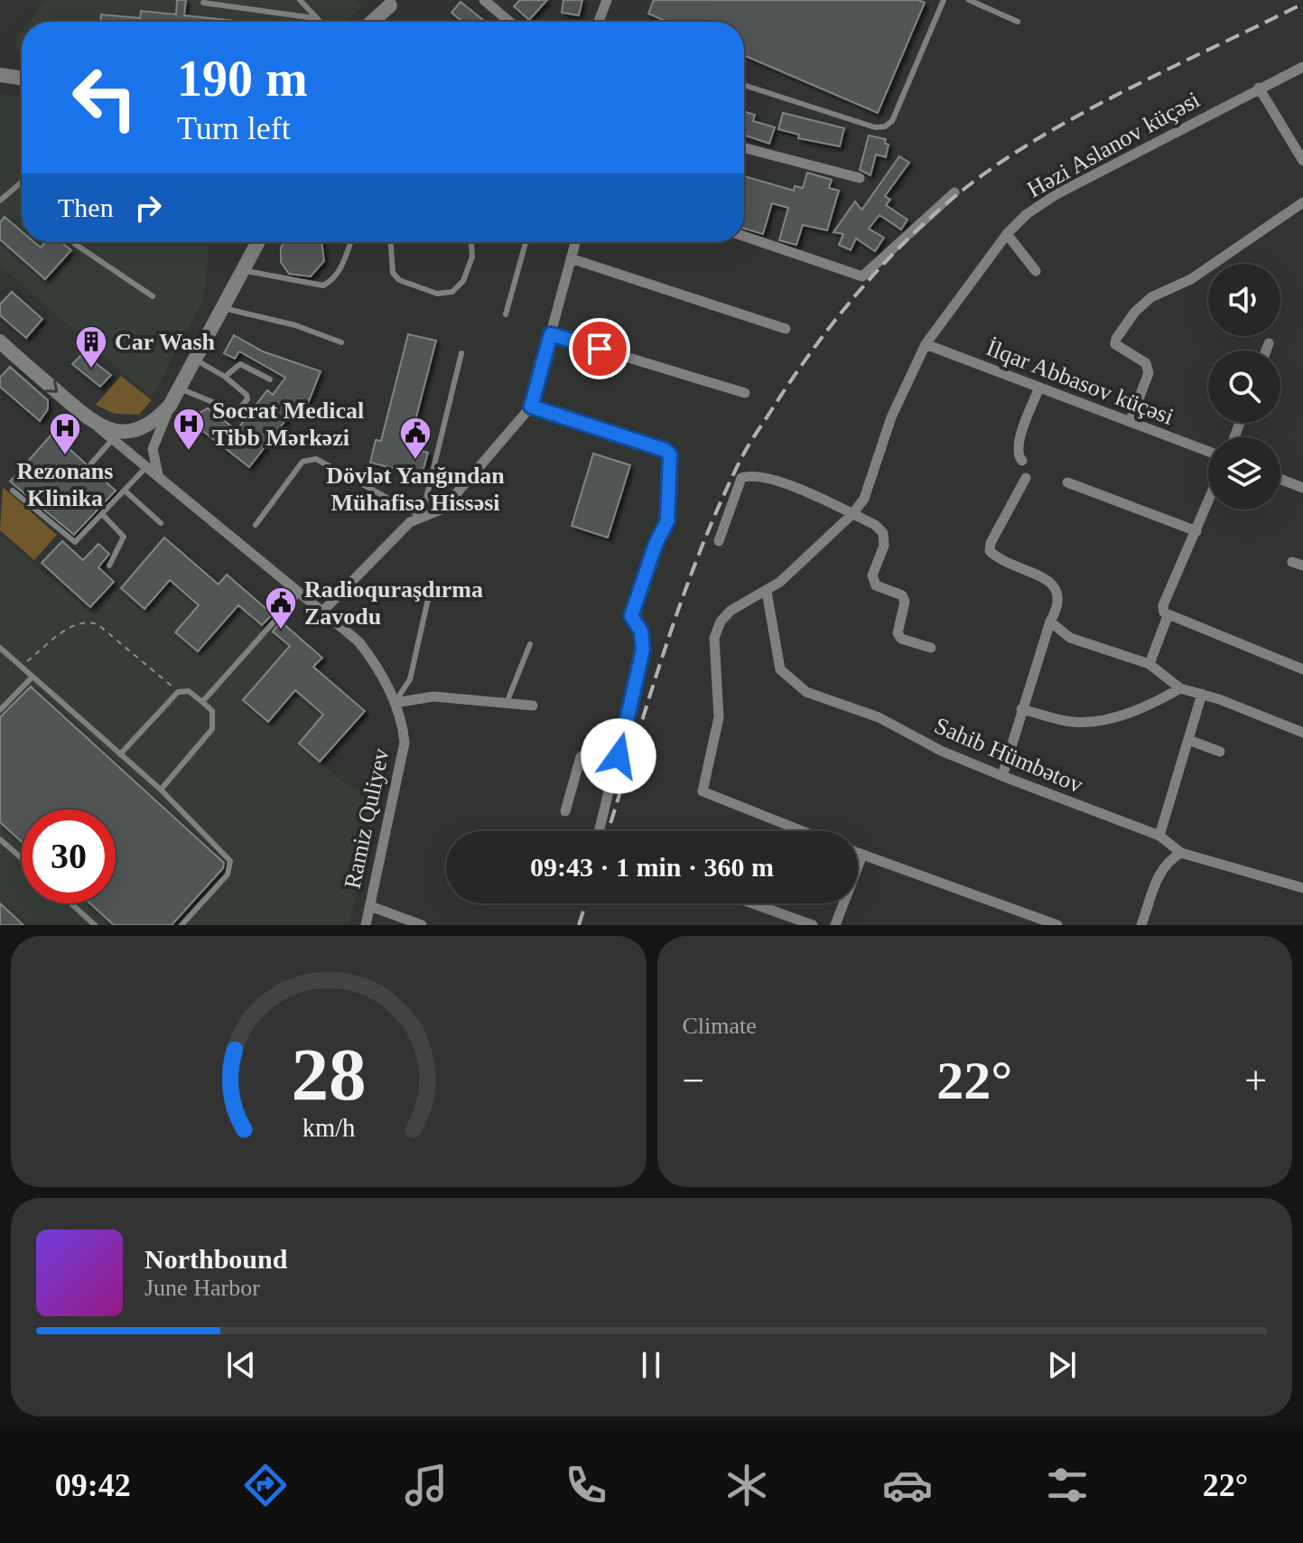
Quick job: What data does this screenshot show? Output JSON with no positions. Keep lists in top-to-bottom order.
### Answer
{
  "streets": {
    "street": [
      "Həzi Aslanov küçəsi",
      "İlqar Abbasov küçəsi",
      "Sahib Hümbətov",
      "Ramiz Quliyev"
    ]
  },
  "crossings": [
    ["Həzi Aslanov küçəsi", "İlqar Abbasov küçəsi"],
    ["Həzi Aslanov küçəsi", "Sahib Hümbətov"]
  ],
  "places": {
    "building": ["Car Wash"],
    "hospital": ["Socrat Medical Tibb Mərkəzi", "Rezonans Klinika"],
    "public building": ["Dövlət Yanğından Mühafisə Hissəsi", "Radioquraşdırma Zavodu"]
  },
  "page": {
    "turn": ["190 m", "Turn left"],
    "then": "Then",
    "limit": "30",
    "trip": "09:43 · 1 min · 360 m",
    "tile": "Climate",
    "heat": ["−", "22°", "+"],
    "song": ["Northbound", "June Harbor"],
    "tabs": ["09:42", "22°"],
    "gauge": ["28", "km/h"]
  }
}
